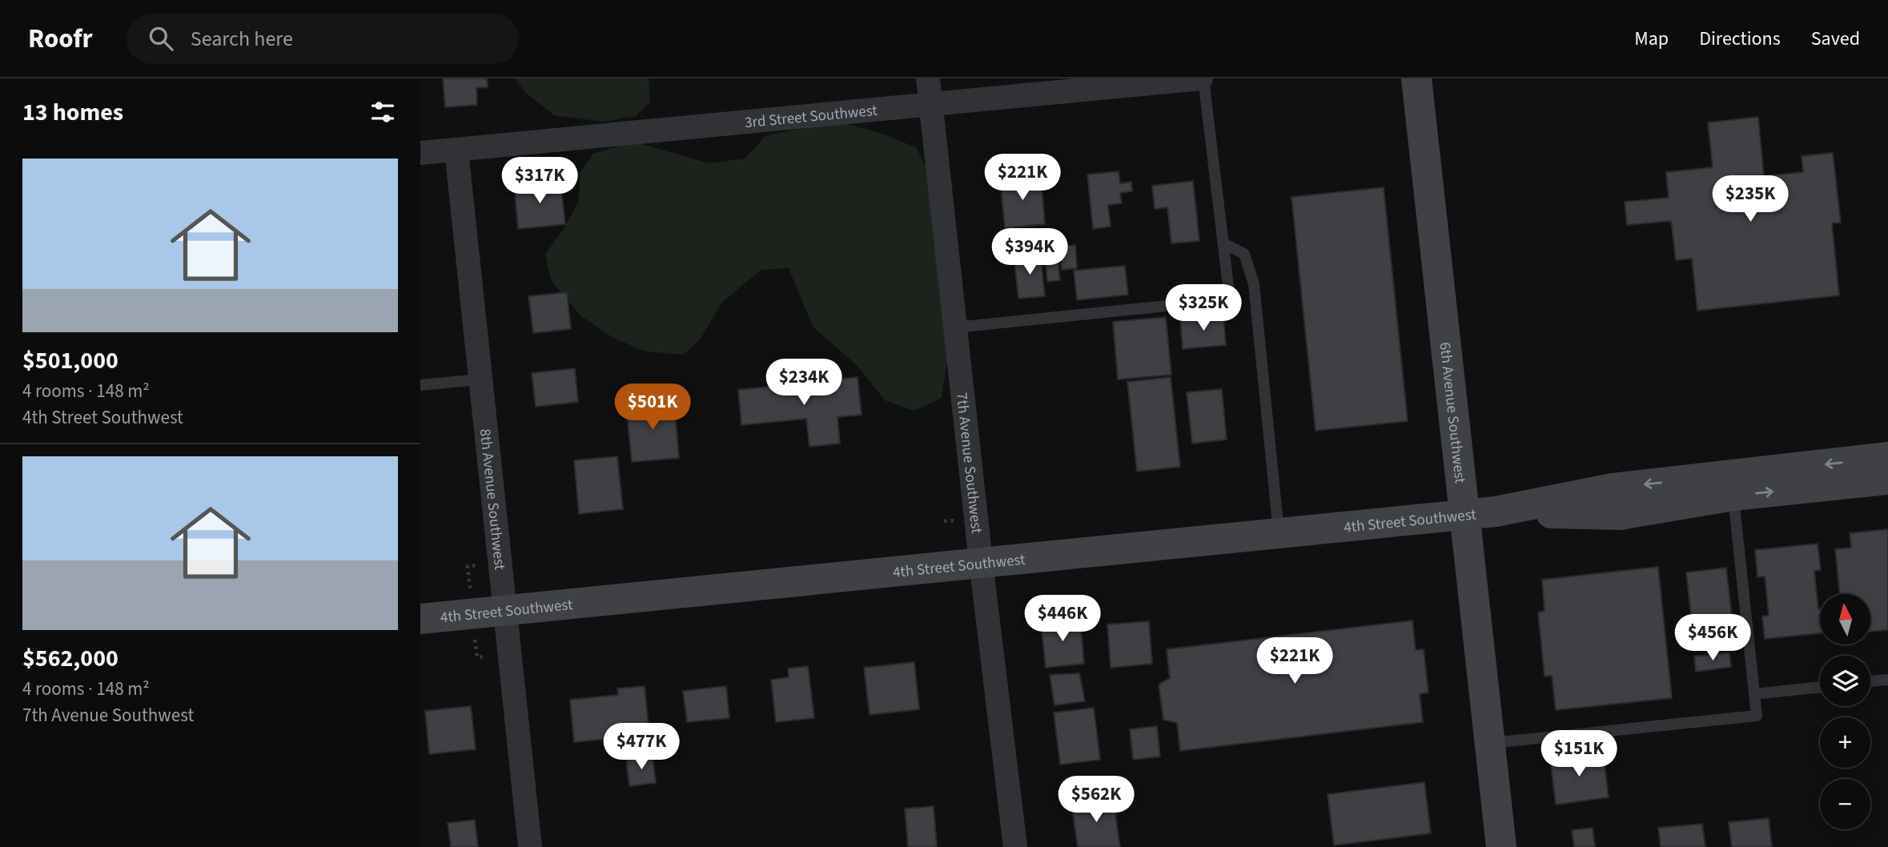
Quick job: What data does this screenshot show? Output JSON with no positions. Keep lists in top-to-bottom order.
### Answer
{
  "streets": {
    "street": [
      "3rd Street Southwest",
      "6th Avenue Southwest",
      "7th Avenue Southwest",
      "8th Avenue Southwest",
      "4th Street Southwest"
    ]
  },
  "crossings": [
    ["3rd Street Southwest", "7th Avenue Southwest"],
    ["3rd Street Southwest", "8th Avenue Southwest"],
    ["6th Avenue Southwest", "4th Street Southwest"],
    ["7th Avenue Southwest", "4th Street Southwest"],
    ["8th Avenue Southwest", "4th Street Southwest"]
  ],
  "north": "top",
  "page": {
    "header": "Roofr",
    "search": "Search here",
    "nav": ["Map", "Directions", "Saved"],
    "heading": "13 homes",
    "list": [
      {
        "name": "$501,000",
        "note": "4 rooms · 148 m² · 4th Street Southwest"
      },
      {
        "name": "$562,000",
        "note": "4 rooms · 148 m² · 7th Avenue Southwest"
      }
    ],
    "price": [
      "$221K",
      "$317K",
      "$235K",
      "$394K",
      "$325K",
      "$234K",
      "$501K",
      "$446K",
      "$456K",
      "$221K",
      "$477K",
      "$151K",
      "$562K"
    ],
    "map_buttons": ["+", "−"]
  }
}
